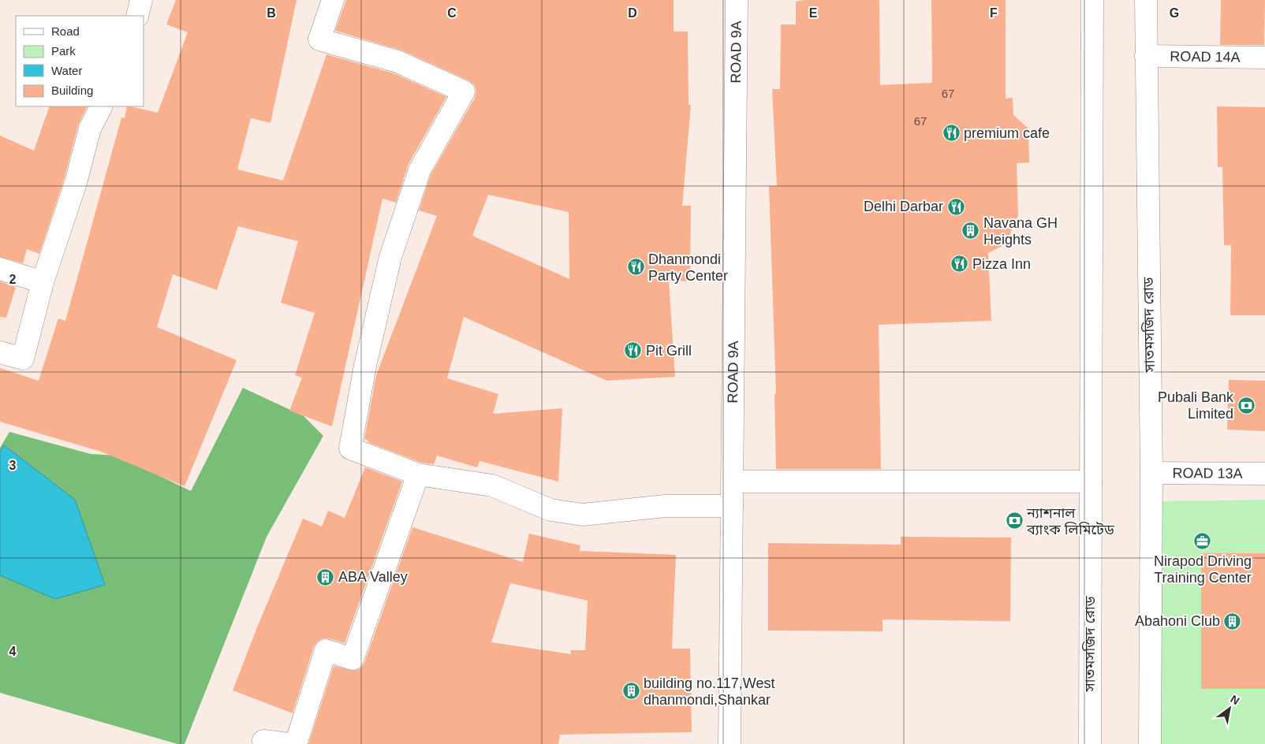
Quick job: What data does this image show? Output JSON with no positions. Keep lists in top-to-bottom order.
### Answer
{
  "streets": {
    "street": [
      "ROAD 9A",
      "ROAD 14A",
      "সাতমসজিদ রোড",
      "ROAD 13A"
    ]
  },
  "crossings": [
    ["ROAD 14A", "সাতমসজিদ রোড"],
    ["সাতমসজিদ রোড", "ROAD 13A"]
  ],
  "places": {
    "restaurant": [
      "premium cafe",
      "Delhi Darbar",
      "Pizza Inn",
      "Dhanmondi Party Center",
      "Pit Grill"
    ],
    "building": [
      "Navana GH Heights",
      "ABA Valley",
      "Abahoni Club",
      "building no.117,West dhanmondi,Shankar"
    ],
    "bank": ["Pubali Bank Limited", "ন্যাশনাল ব্যাংক লিমিটেড"],
    "office": ["Nirapod Driving Training Center"]
  },
  "house_numbers": ["67", "67"],
  "legend": [
    "Road",
    "Park",
    "Water",
    "Building"
  ],
  "north": "top right",
  "grid": {
    "columns": [
      "B",
      "C",
      "D",
      "E",
      "F",
      "G"
    ],
    "rows": ["2", "3", "4"]
  }
}
